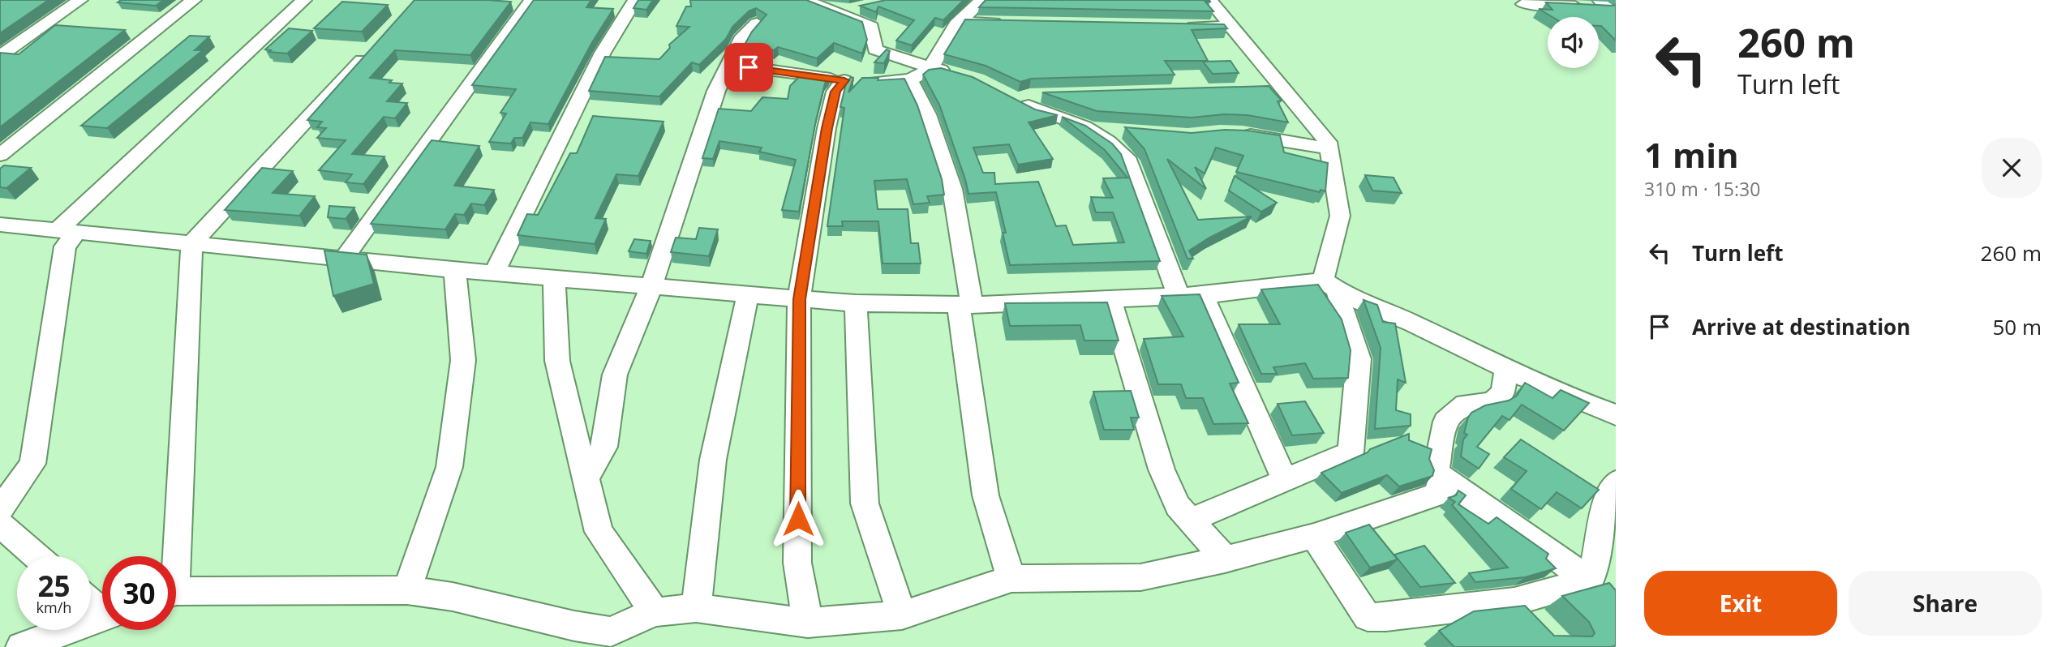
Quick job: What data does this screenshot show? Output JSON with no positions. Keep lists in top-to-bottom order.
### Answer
{
  "page": {
    "turn": ["260 m", "Turn left"],
    "heading": ["1 min", "310 m · 15:30"],
    "list": [
      {
        "name": "Turn left",
        "value": "260 m"
      },
      {
        "name": "Arrive at destination",
        "value": "50 m"
      }
    ],
    "speed": "25 km/h",
    "limit": "30",
    "buttons": ["Exit", "Share"]
  }
}
